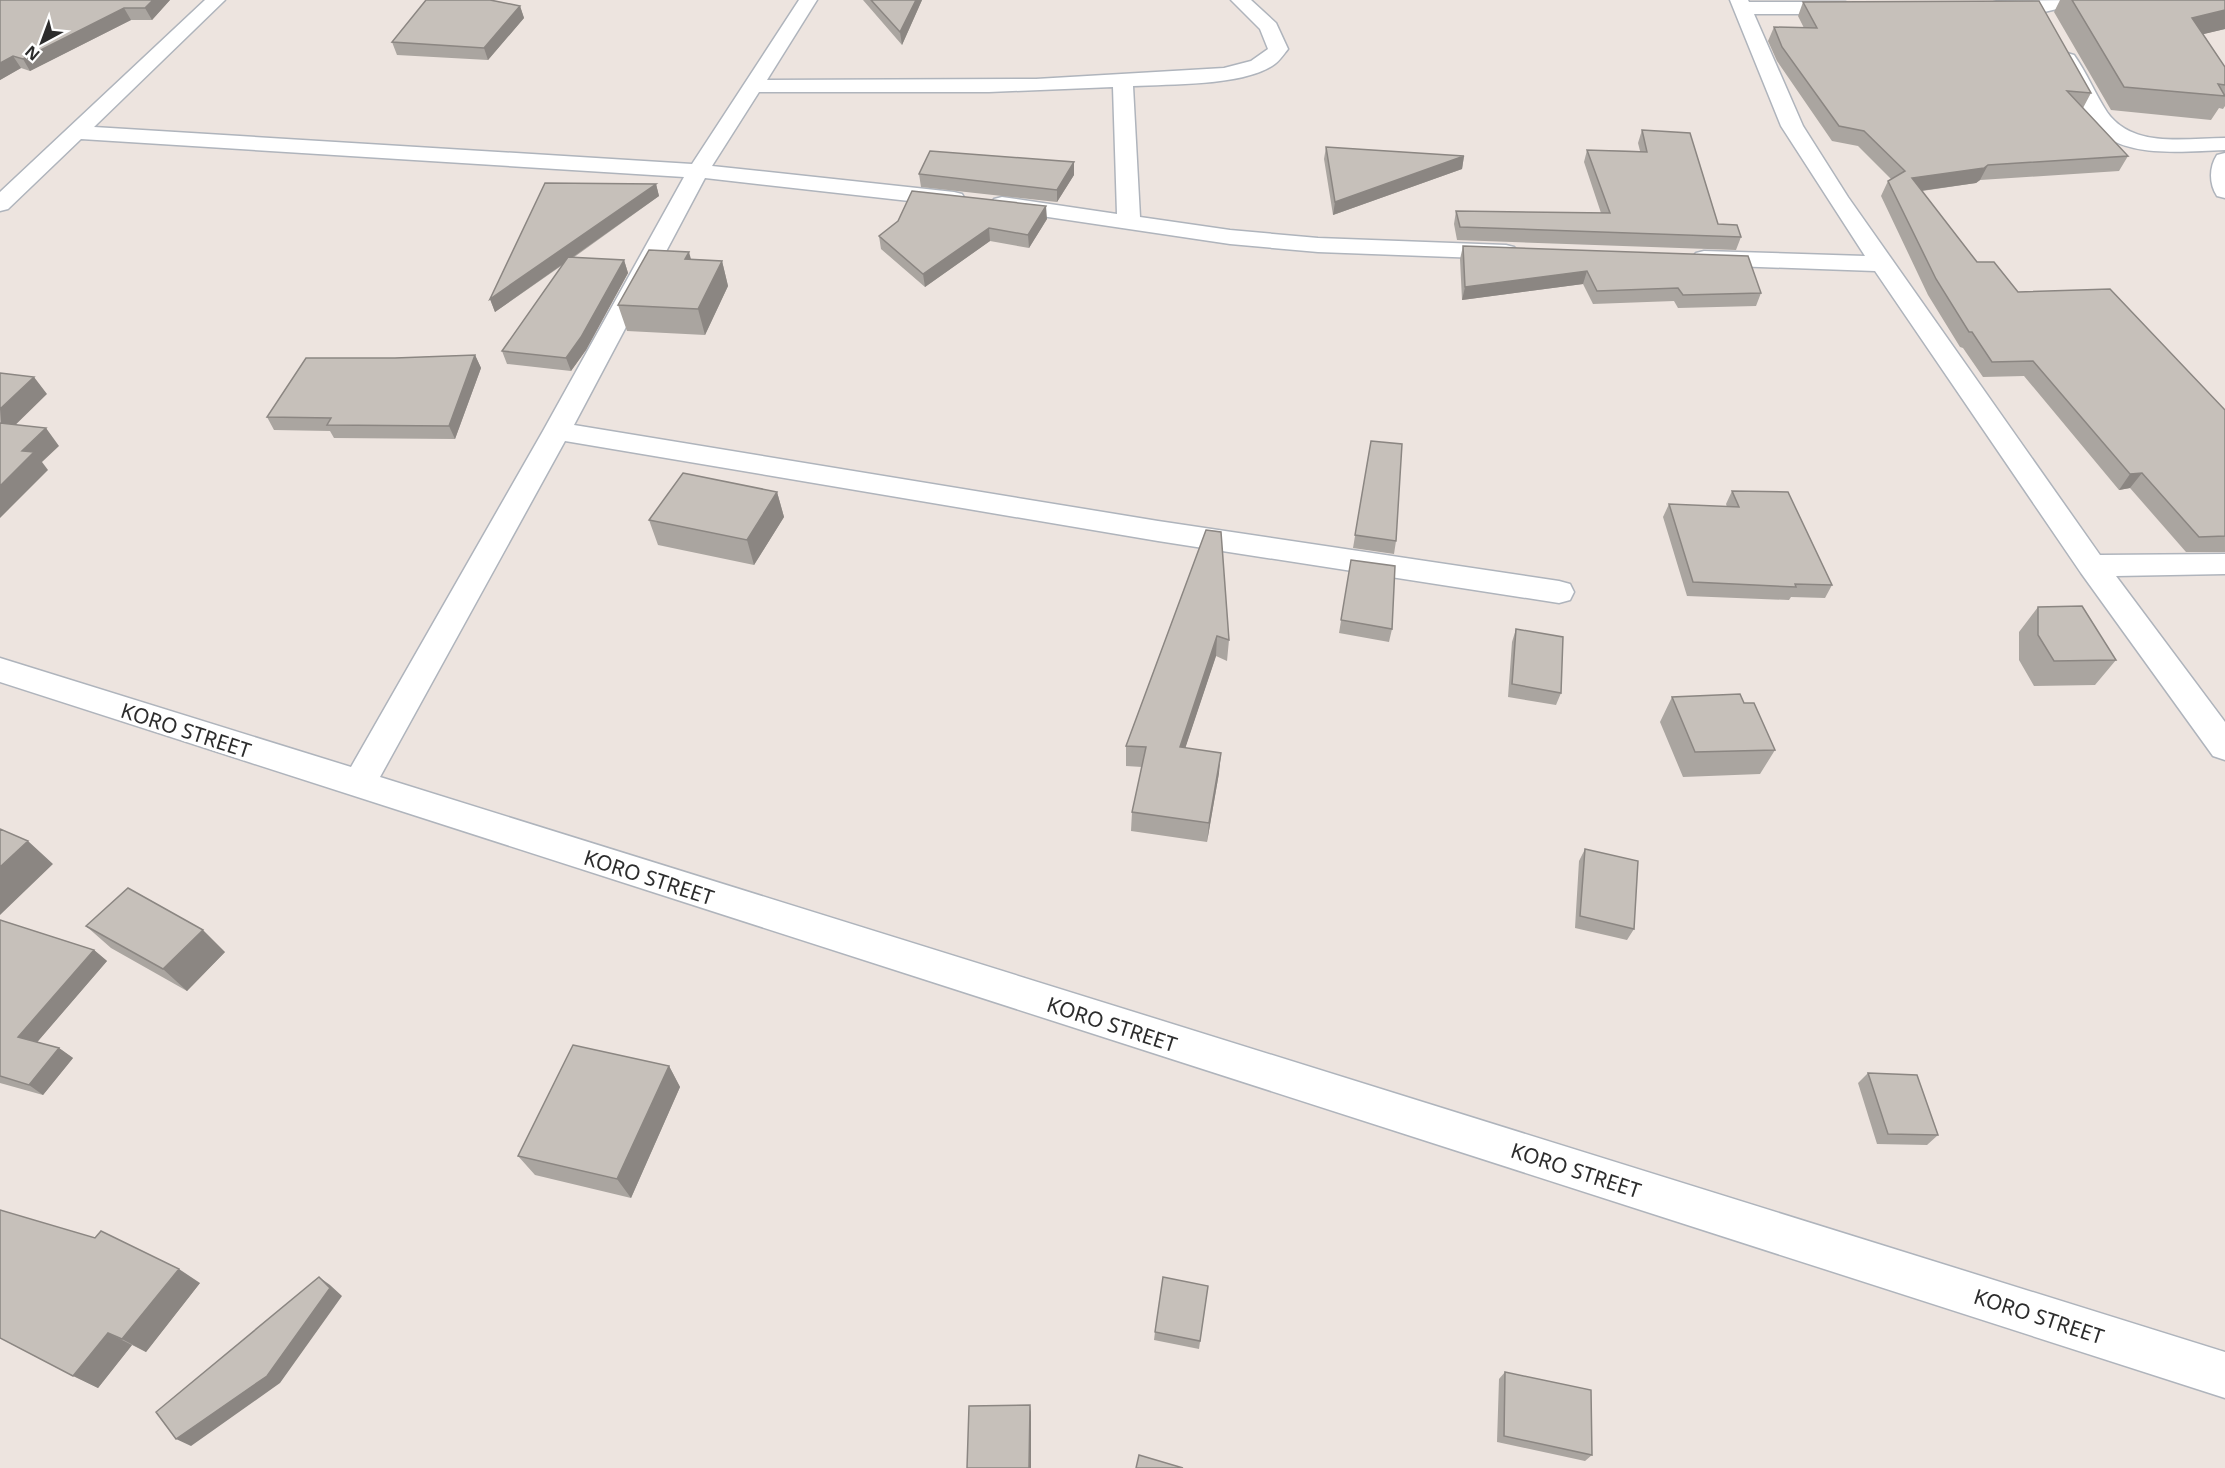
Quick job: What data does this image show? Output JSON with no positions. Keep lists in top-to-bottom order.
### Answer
{
  "streets": {
    "street": ["KORO STREET"]
  },
  "north": "bottom left"
}
